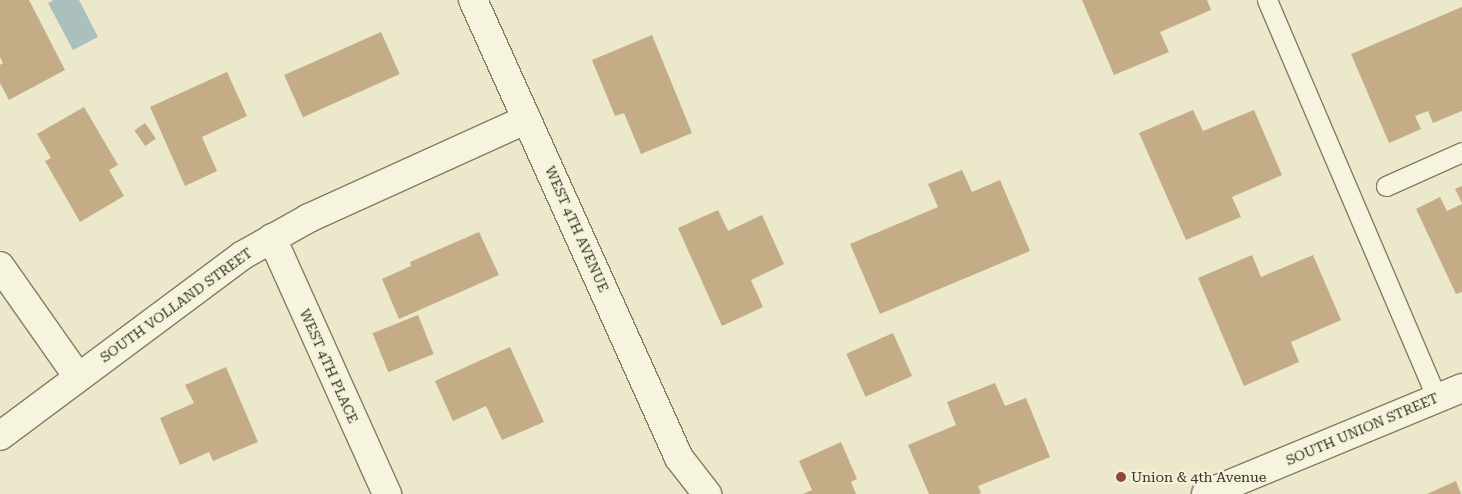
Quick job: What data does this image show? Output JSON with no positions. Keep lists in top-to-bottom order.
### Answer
{
  "streets": {
    "street": [
      "WEST 4TH AVENUE",
      "SOUTH VOLLAND STREET",
      "WEST 4TH PLACE",
      "SOUTH UNION STREET"
    ]
  },
  "crossings": [
    ["WEST 4TH AVENUE", "SOUTH VOLLAND STREET"],
    ["SOUTH VOLLAND STREET", "WEST 4TH PLACE"]
  ],
  "places": ["Union & 4th Avenue"]
}
